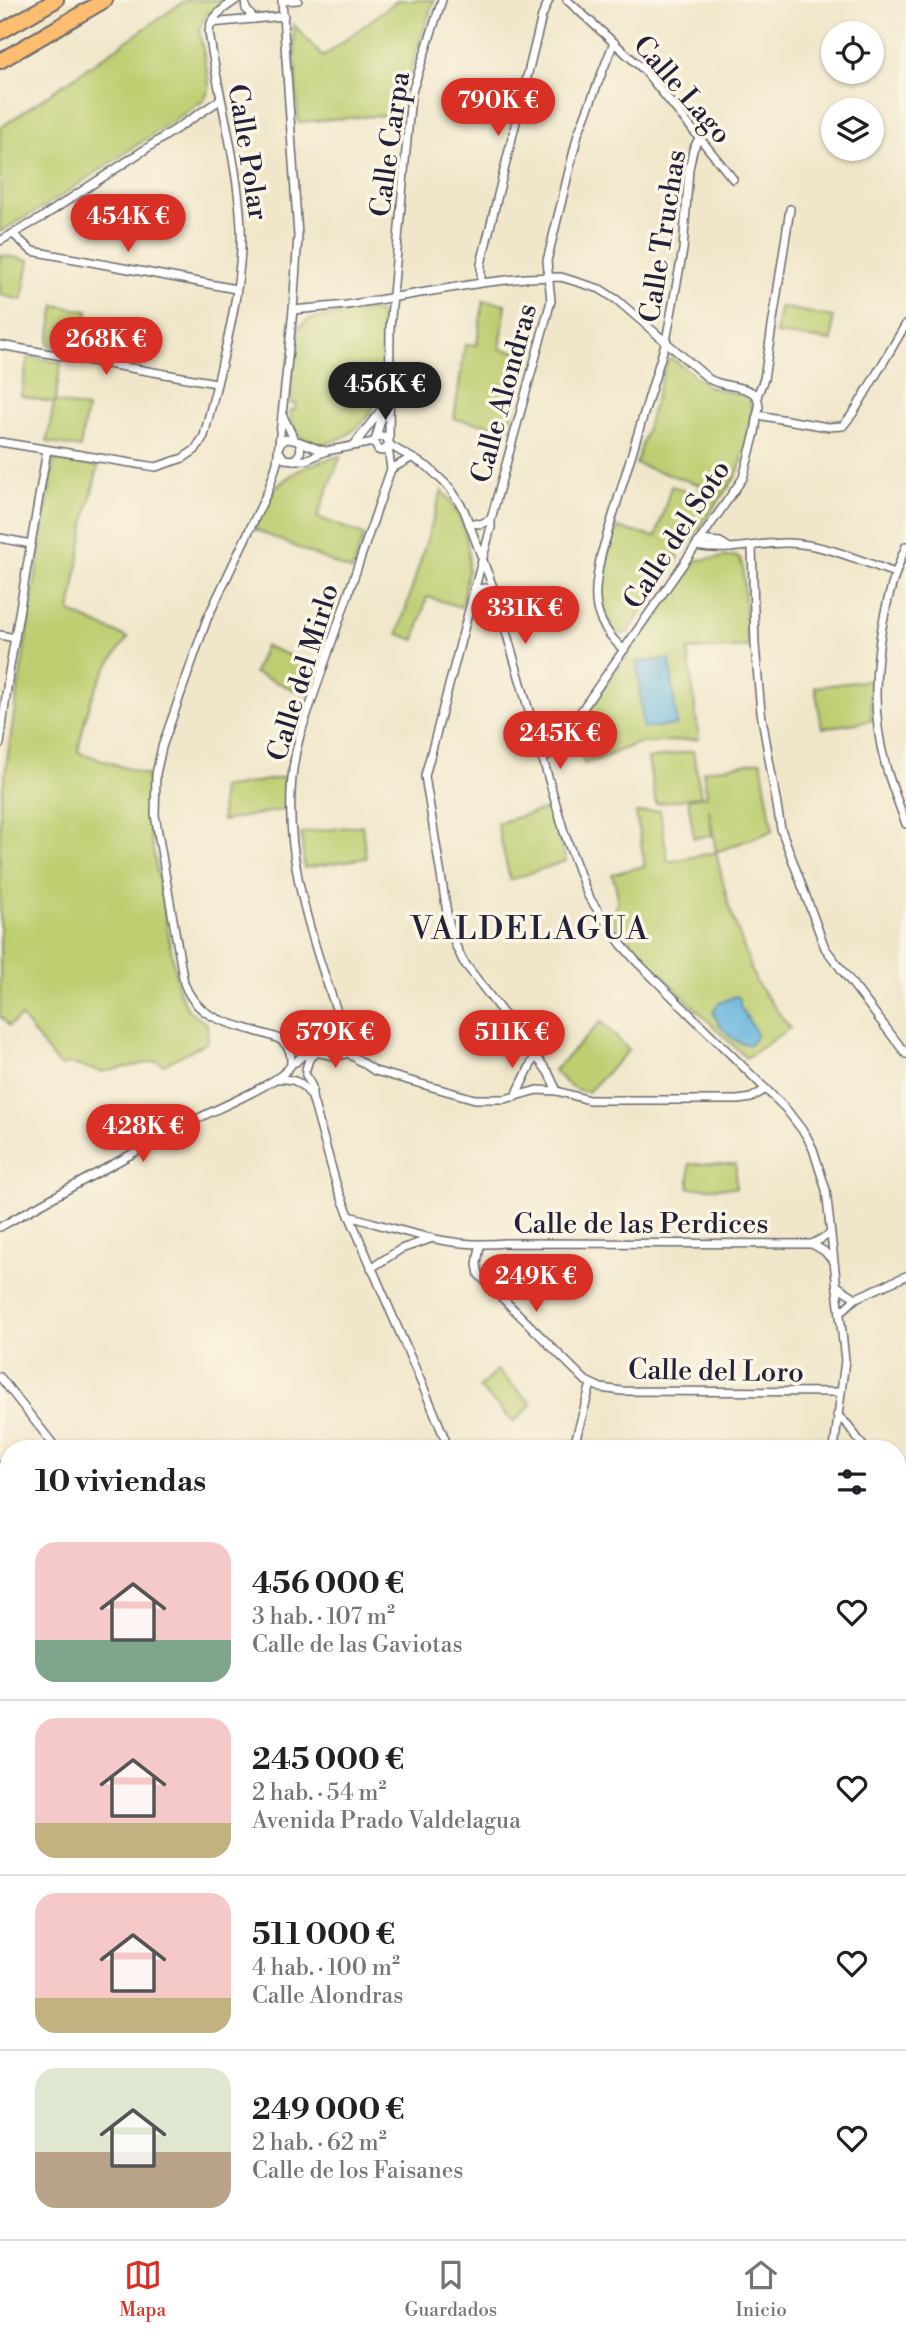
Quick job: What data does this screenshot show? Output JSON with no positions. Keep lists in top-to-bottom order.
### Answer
{
  "streets": {
    "street": [
      "Calle Lago",
      "Calle Carpa",
      "Calle Polar",
      "Calle Truchas",
      "Calle Alondras",
      "Calle del Soto",
      "Calle del Mirlo",
      "Calle de las Perdices",
      "Calle del Loro"
    ]
  },
  "crossings": [
    ["Calle Lago", "Calle Truchas"],
    ["Calle Lago", "Calle Alondras"],
    ["Calle Carpa", "Calle del Mirlo"],
    ["Calle Truchas", "Calle del Soto"]
  ],
  "districts": ["VALDELAGUA"],
  "page": {
    "price": [
      "790K €",
      "454K €",
      "268K €",
      "456K €",
      "331K €",
      "245K €",
      "579K €",
      "511K €",
      "428K €",
      "249K €"
    ],
    "heading": "10 viviendas",
    "list": [
      {
        "name": "456 000 €",
        "note": "3 hab. · 107 m² · Calle de las Gaviotas"
      },
      {
        "name": "245 000 €",
        "note": "2 hab. · 54 m² · Avenida Prado Valdelagua"
      },
      {
        "name": "511 000 €",
        "note": "4 hab. · 100 m² · Calle Alondras"
      },
      {
        "name": "249 000 €",
        "note": "2 hab. · 62 m² · Calle de los Faisanes"
      }
    ],
    "tabs": ["Mapa", "Guardados", "Inicio"]
  }
}
